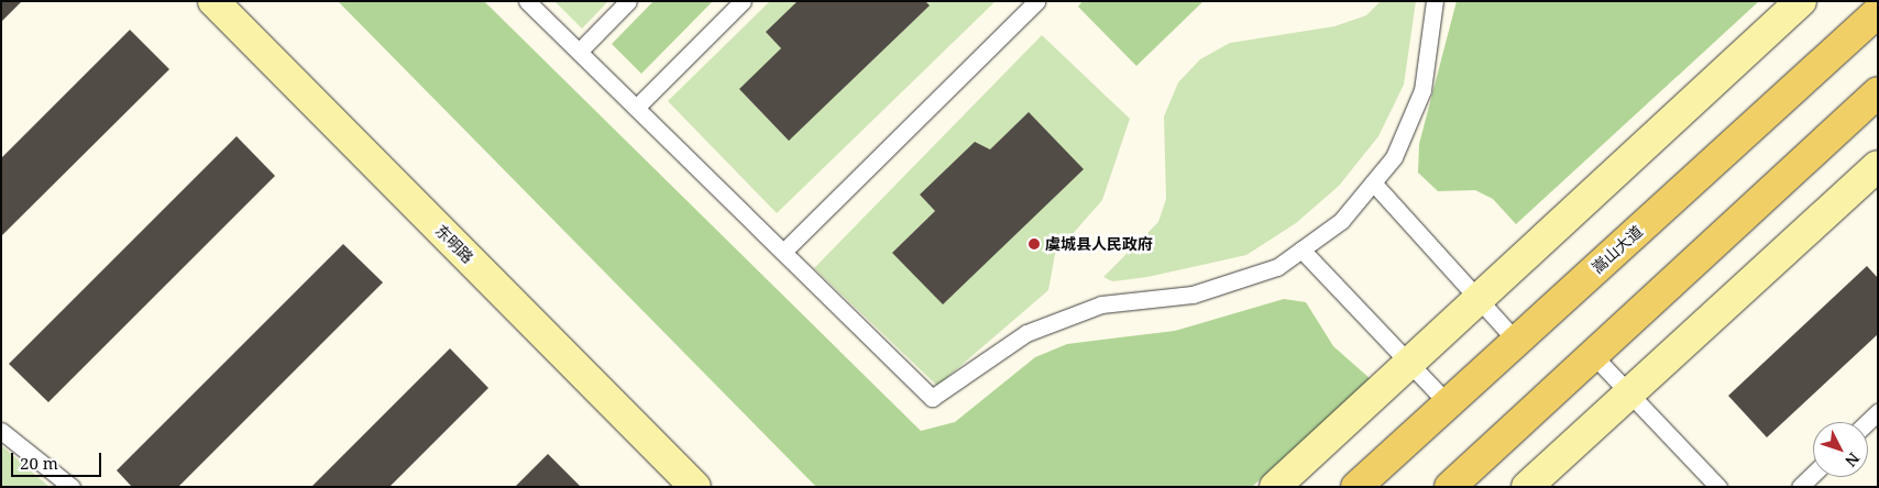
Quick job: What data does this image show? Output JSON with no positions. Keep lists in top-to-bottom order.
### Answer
{
  "streets": {
    "main road": ["东明路", "嵩山大道"]
  },
  "places": ["虞城县人民政府"],
  "scale_bar": "20 m",
  "north": "bottom right"
}
